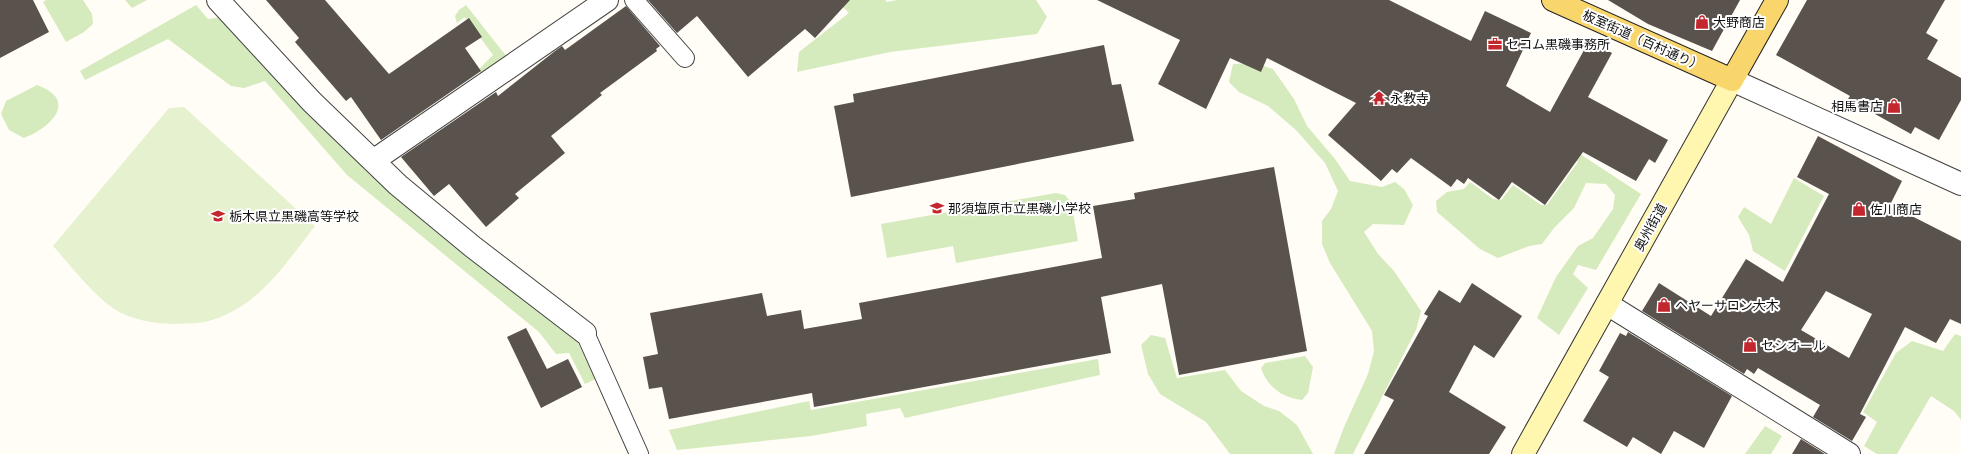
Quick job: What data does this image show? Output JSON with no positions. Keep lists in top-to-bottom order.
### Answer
{
  "streets": {
    "main road": ["板室街道（百村通り）", "奥州街道"]
  },
  "crossings": [
    ["板室街道（百村通り）", "奥州街道"]
  ],
  "places": {
    "shop": [
      "大野商店",
      "相馬書店",
      "佐川商店",
      "ヘヤーサロン大木",
      "セシオール"
    ],
    "office": ["セコム黒磯事務所"],
    "temple": ["永教寺"],
    "school or university": ["那須塩原市立黒磯小学校", "栃木県立黒磯高等学校"]
  }
}
